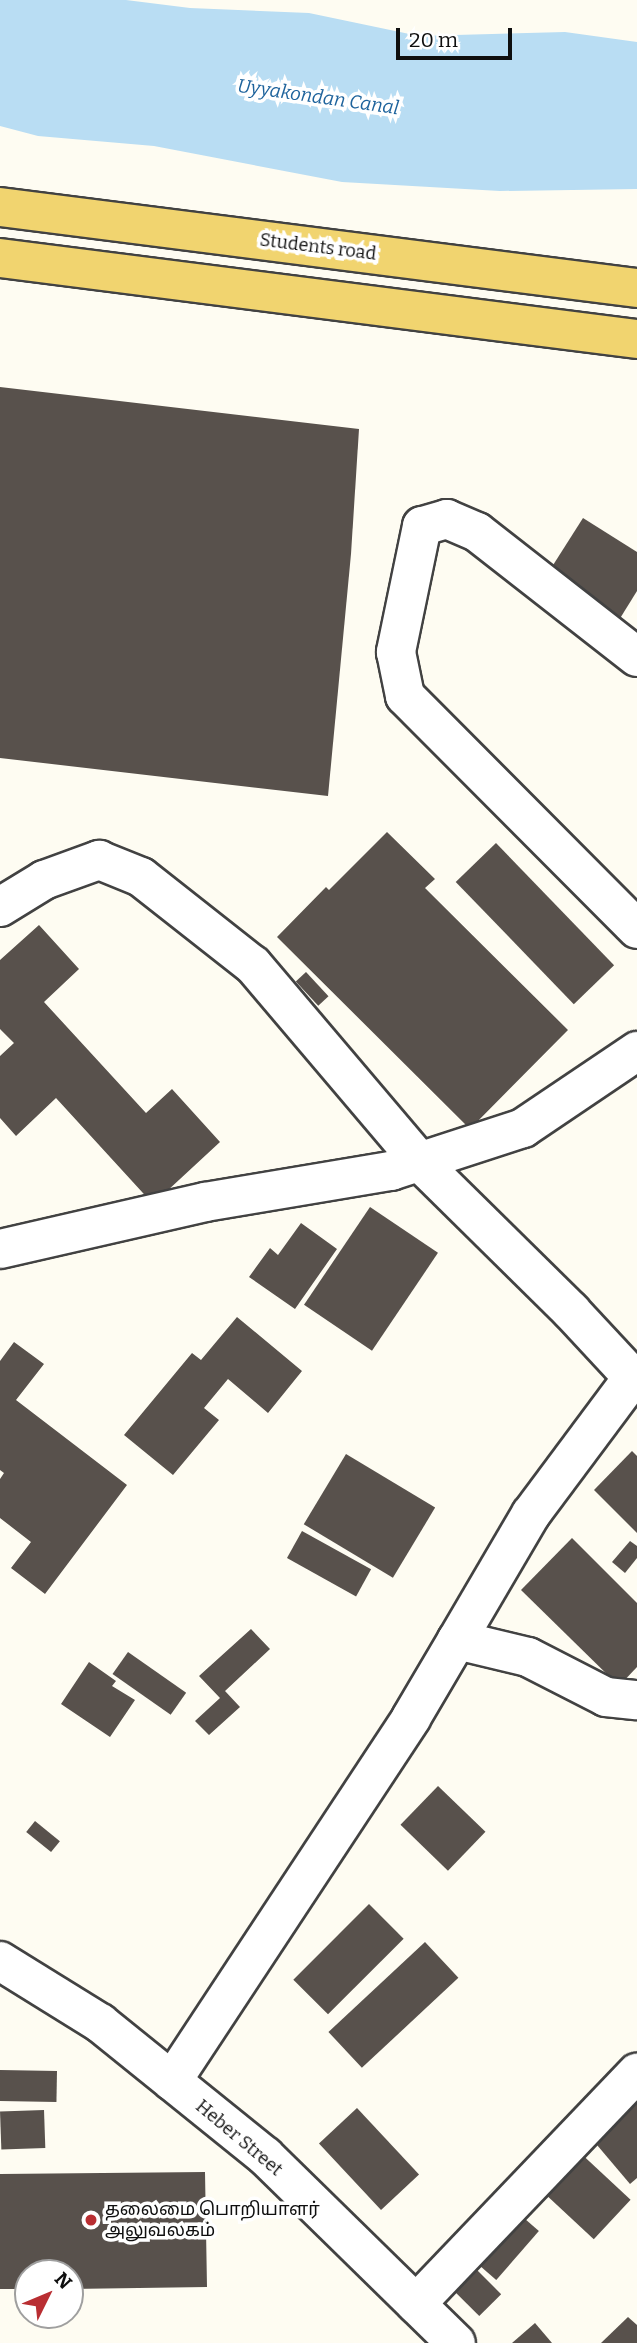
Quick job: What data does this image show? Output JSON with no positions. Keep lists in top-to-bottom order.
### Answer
{
  "streets": {
    "main road": ["Students road"],
    "street": ["Heber Street"]
  },
  "water": ["Uyyakondan Canal"],
  "places": ["தலைமை பொறியாளர் அலுவலகம்"],
  "scale_bar": "20 m",
  "north": "top right"
}
